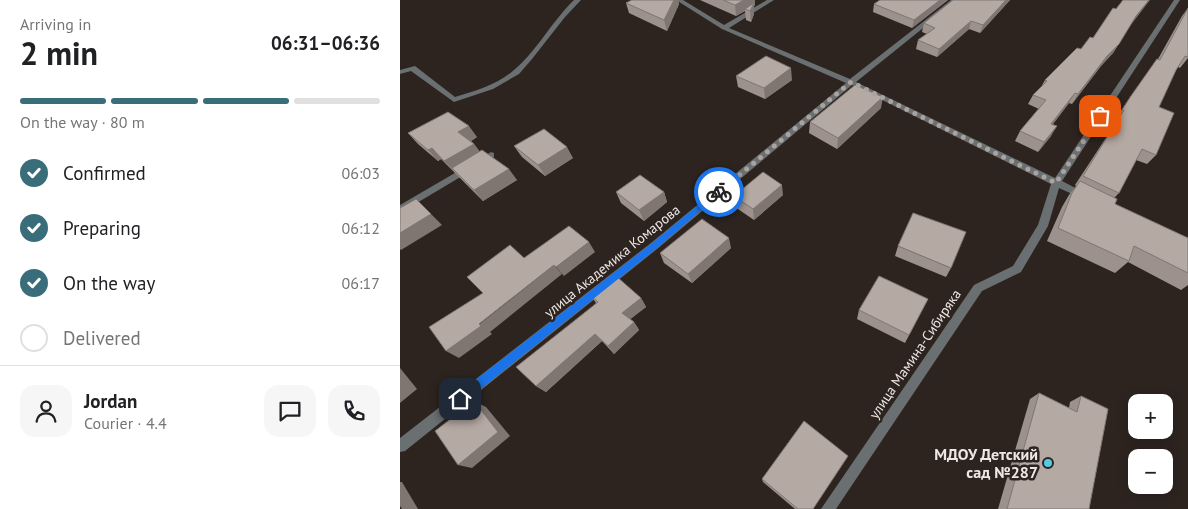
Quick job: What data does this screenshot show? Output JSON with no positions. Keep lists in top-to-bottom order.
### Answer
{
  "streets": {
    "street": ["улица Академика Комарова", "улица Мамина-Сибиряка"]
  },
  "places": ["МДОУ Детский сад №287"],
  "page": {
    "heading": ["2 min", "Arriving in", "06:31–06:36"],
    "panel": ["Jordan", "Courier · 4.4"],
    "bar": "On the way · 80 m",
    "list": [
      ["Confirmed", "06:03"],
      ["Preparing", "06:12"],
      ["On the way", "06:17"],
      "Delivered"
    ],
    "map_buttons": ["+", "−"]
  }
}
